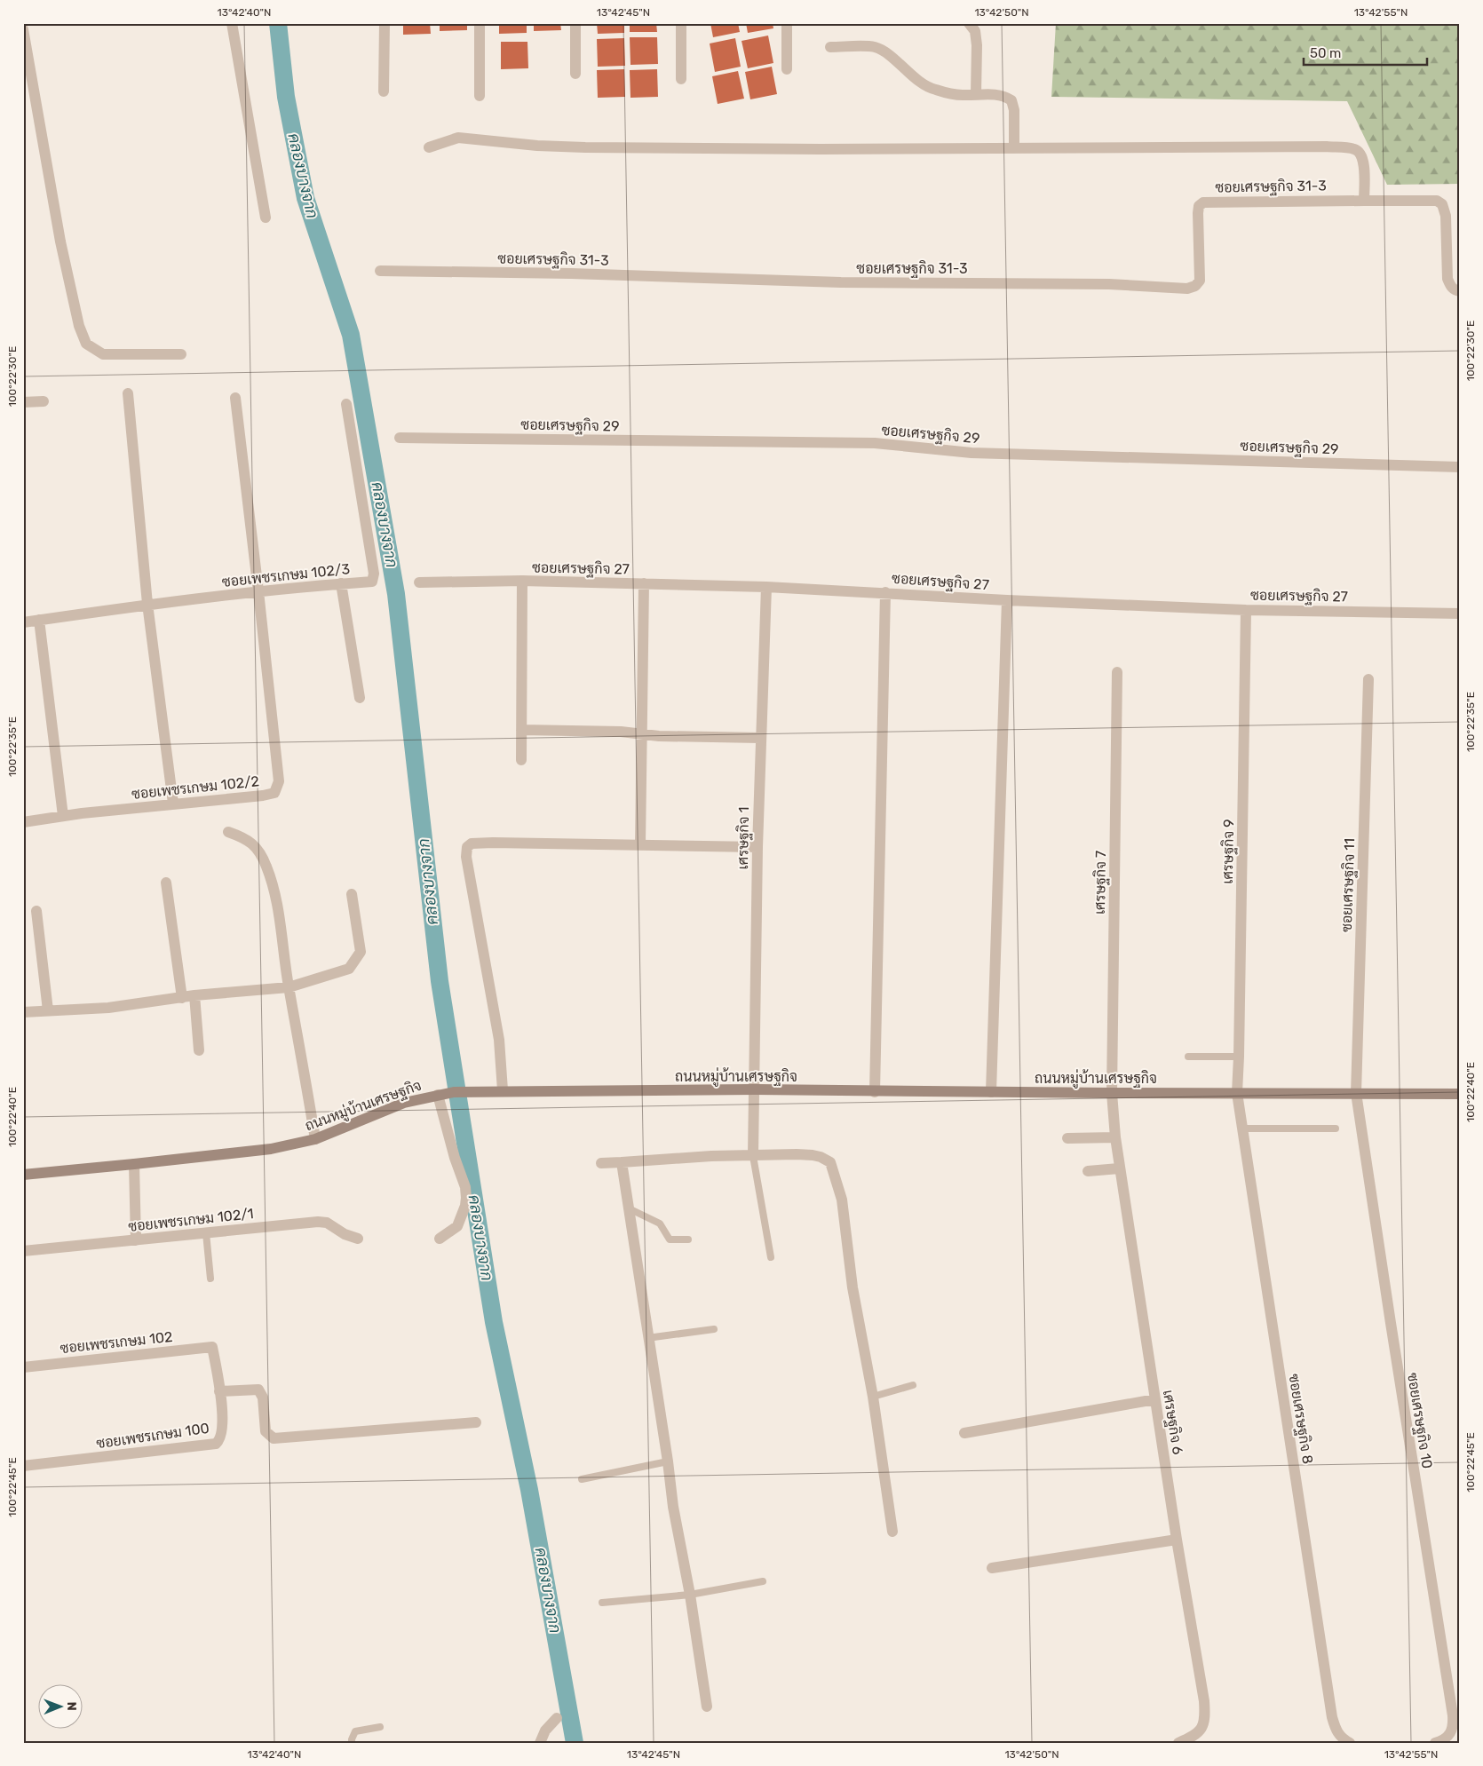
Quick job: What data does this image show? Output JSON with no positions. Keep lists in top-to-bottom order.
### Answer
{
  "streets": {
    "street": [
      "ซอยเศรษฐกิจ 31-3",
      "ซอยเศรษฐกิจ 29",
      "ซอยเศรษฐกิจ 27",
      "ซอยเพชรเกษม 102/3",
      "ซอยเพชรเกษม 102/2",
      "เศรษฐกิจ 1",
      "เศรษฐกิจ 9",
      "เศรษฐกิจ 7",
      "ซอยเศรษฐกิจ 11",
      "ถนนหมู่บ้านเศรษฐกิจ",
      "ซอยเพชรเกษม 102/1",
      "ซอยเพชรเกษม 102",
      "ซอยเศรษฐกิจ 8",
      "ซอยเศรษฐกิจ 10",
      "เศรษฐกิจ 6",
      "ซอยเพชรเกษม 100"
    ]
  },
  "crossings": [
    ["ซอยเศรษฐกิจ 27", "เศรษฐกิจ 1"],
    ["ซอยเศรษฐกิจ 27", "เศรษฐกิจ 9"],
    ["ซอยเพชรเกษม 102/3", "ซอยเพชรเกษม 102/2"],
    ["เศรษฐกิจ 1", "ถนนหมู่บ้านเศรษฐกิจ"],
    ["เศรษฐกิจ 9", "ถนนหมู่บ้านเศรษฐกิจ"],
    ["เศรษฐกิจ 9", "ซอยเศรษฐกิจ 8"],
    ["เศรษฐกิจ 7", "ถนนหมู่บ้านเศรษฐกิจ"],
    ["เศรษฐกิจ 7", "เศรษฐกิจ 6"],
    ["ซอยเศรษฐกิจ 11", "ถนนหมู่บ้านเศรษฐกิจ"],
    ["ซอยเศรษฐกิจ 11", "ซอยเศรษฐกิจ 10"],
    ["ถนนหมู่บ้านเศรษฐกิจ", "ซอยเศรษฐกิจ 8"],
    ["ถนนหมู่บ้านเศรษฐกิจ", "ซอยเศรษฐกิจ 10"],
    ["ถนนหมู่บ้านเศรษฐกิจ", "เศรษฐกิจ 6"],
    ["ซอยเพชรเกษม 102", "ซอยเพชรเกษม 100"]
  ],
  "water": ["คลองบางจาก"],
  "scale_bar": "50 m",
  "north": "right",
  "coordinates": [
    "13°42'40\"N",
    "13°42'45\"N",
    "13°42'50\"N",
    "13°42'55\"N",
    "100°22'30\"E",
    "100°22'35\"E",
    "100°22'40\"E",
    "100°22'45\"E"
  ]
}
